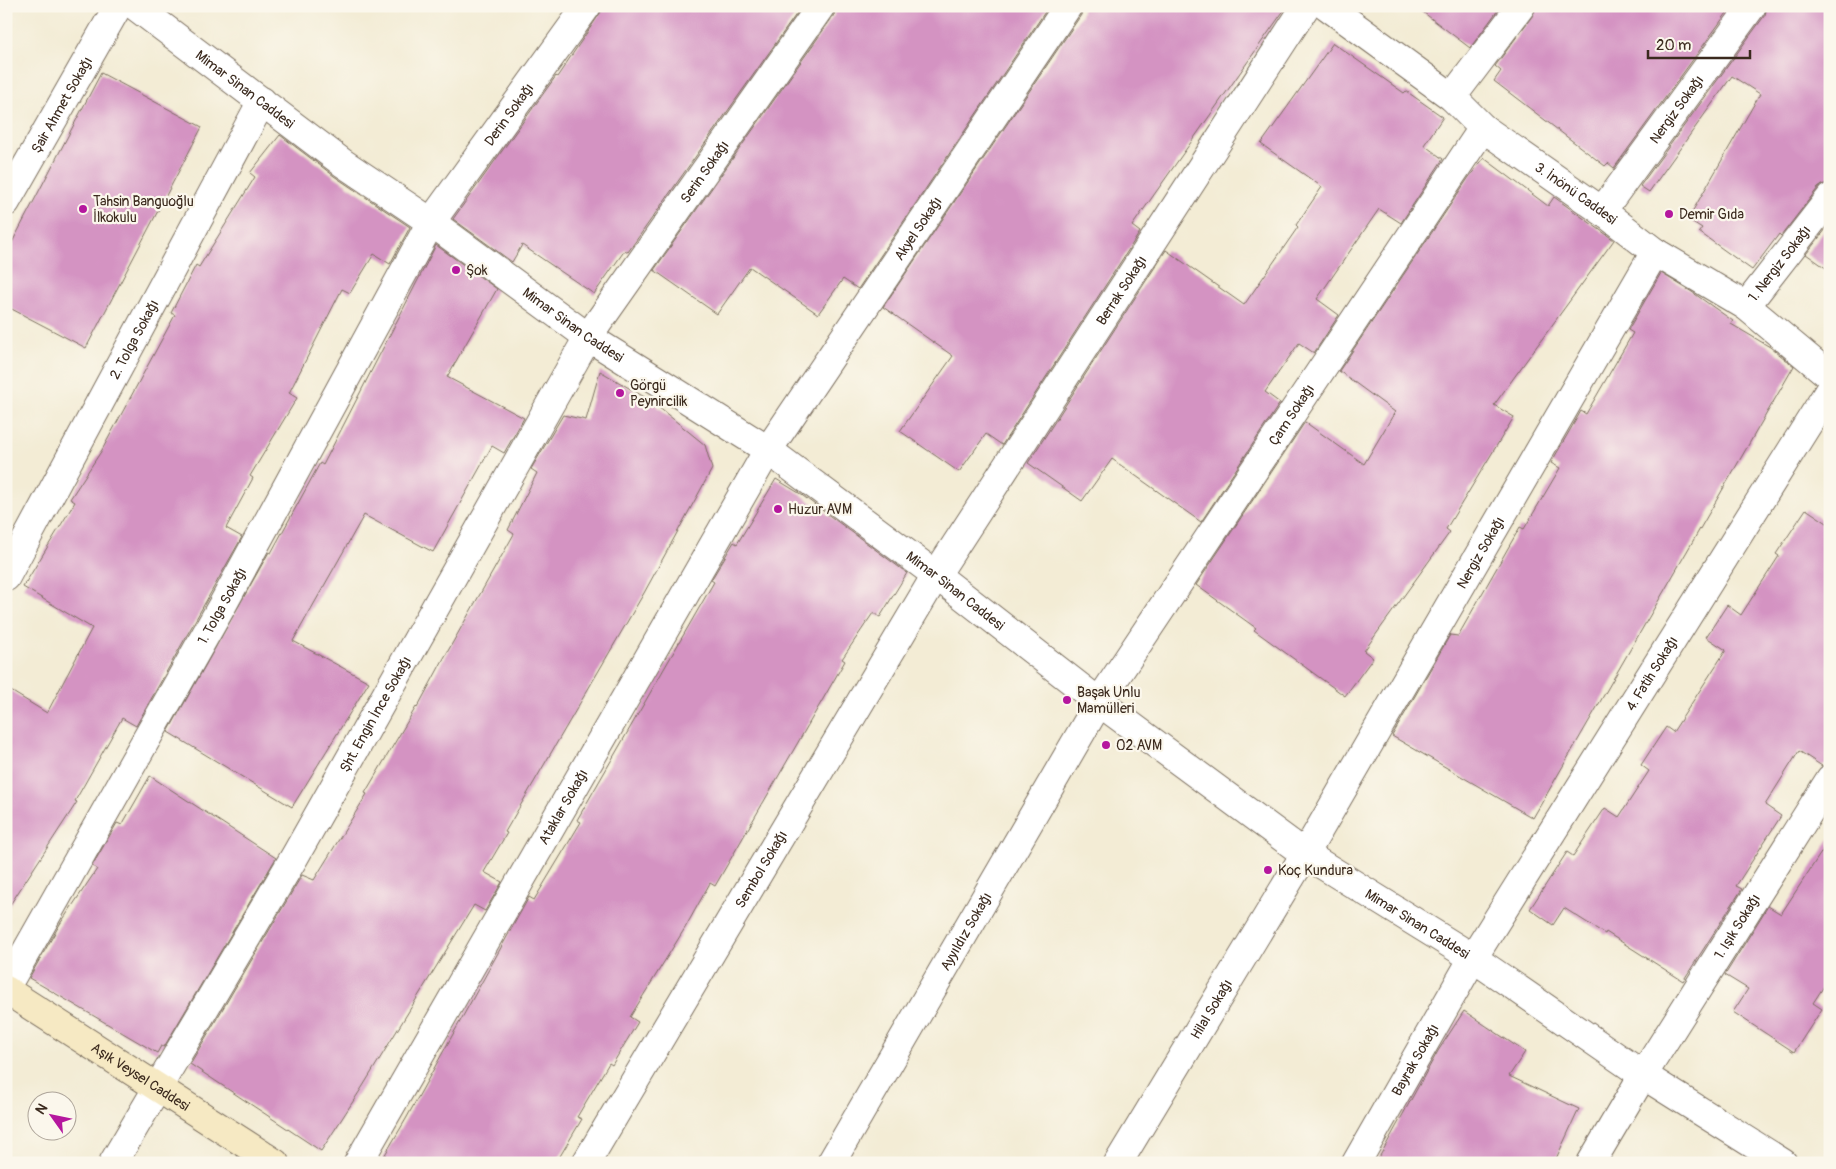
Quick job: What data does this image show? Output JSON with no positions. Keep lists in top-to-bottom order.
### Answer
{
  "streets": {
    "main road": ["Aşık Veysel Caddesi"],
    "street": [
      "Mimar Sinan Caddesi",
      "Şair Ahmet Sokağı",
      "Nergiz Sokağı",
      "Derin Sokağı",
      "Serin Sokağı",
      "3. İnönü Caddesi",
      "Akyel Sokağı",
      "1. Nergiz Sokağı",
      "Berrak Sokağı",
      "2. Tolga Sokağı",
      "Çam Sokağı",
      "1. Tolga Sokağı",
      "4. Fatih Sokağı",
      "Şht. Engin İnce Sokağı",
      "Ataklar Sokağı",
      "Sembol Sokağı",
      "1. Işık Sokağı",
      "Ayyıldız Sokağı",
      "Hilal Sokağı",
      "Bayrak Sokağı"
    ]
  },
  "crossings": [
    ["Mimar Sinan Caddesi", "Nergiz Sokağı"],
    ["Mimar Sinan Caddesi", "Derin Sokağı"],
    ["Mimar Sinan Caddesi", "Serin Sokağı"],
    ["Mimar Sinan Caddesi", "Akyel Sokağı"],
    ["Mimar Sinan Caddesi", "Berrak Sokağı"],
    ["Mimar Sinan Caddesi", "2. Tolga Sokağı"],
    ["Mimar Sinan Caddesi", "Çam Sokağı"],
    ["Mimar Sinan Caddesi", "1. Tolga Sokağı"],
    ["Mimar Sinan Caddesi", "4. Fatih Sokağı"],
    ["Mimar Sinan Caddesi", "Şht. Engin İnce Sokağı"],
    ["Mimar Sinan Caddesi", "Ataklar Sokağı"],
    ["Mimar Sinan Caddesi", "Sembol Sokağı"],
    ["Mimar Sinan Caddesi", "1. Işık Sokağı"],
    ["Mimar Sinan Caddesi", "Ayyıldız Sokağı"],
    ["Mimar Sinan Caddesi", "Hilal Sokağı"],
    ["Mimar Sinan Caddesi", "Bayrak Sokağı"],
    ["Nergiz Sokağı", "3. İnönü Caddesi"],
    ["Nergiz Sokağı", "Hilal Sokağı"],
    ["Derin Sokağı", "1. Tolga Sokağı"],
    ["Serin Sokağı", "Şht. Engin İnce Sokağı"],
    ["3. İnönü Caddesi", "1. Nergiz Sokağı"],
    ["3. İnönü Caddesi", "Çam Sokağı"],
    ["Akyel Sokağı", "Ataklar Sokağı"],
    ["Berrak Sokağı", "Sembol Sokağı"],
    ["Çam Sokağı", "Ayyıldız Sokağı"],
    ["1. Tolga Sokağı", "Aşık Veysel Caddesi"],
    ["4. Fatih Sokağı", "Bayrak Sokağı"],
    ["Şht. Engin İnce Sokağı", "Aşık Veysel Caddesi"]
  ],
  "places": [
    "Tahsin Banguoğlu İlkokulu",
    "Demir Gıda",
    "Şok",
    "Görgü Peynircilik",
    "Huzur AVM",
    "Başak Unlu Mamülleri",
    "02 AVM",
    "Koç Kundura"
  ],
  "scale_bar": "20 m",
  "north": "top left"
}
